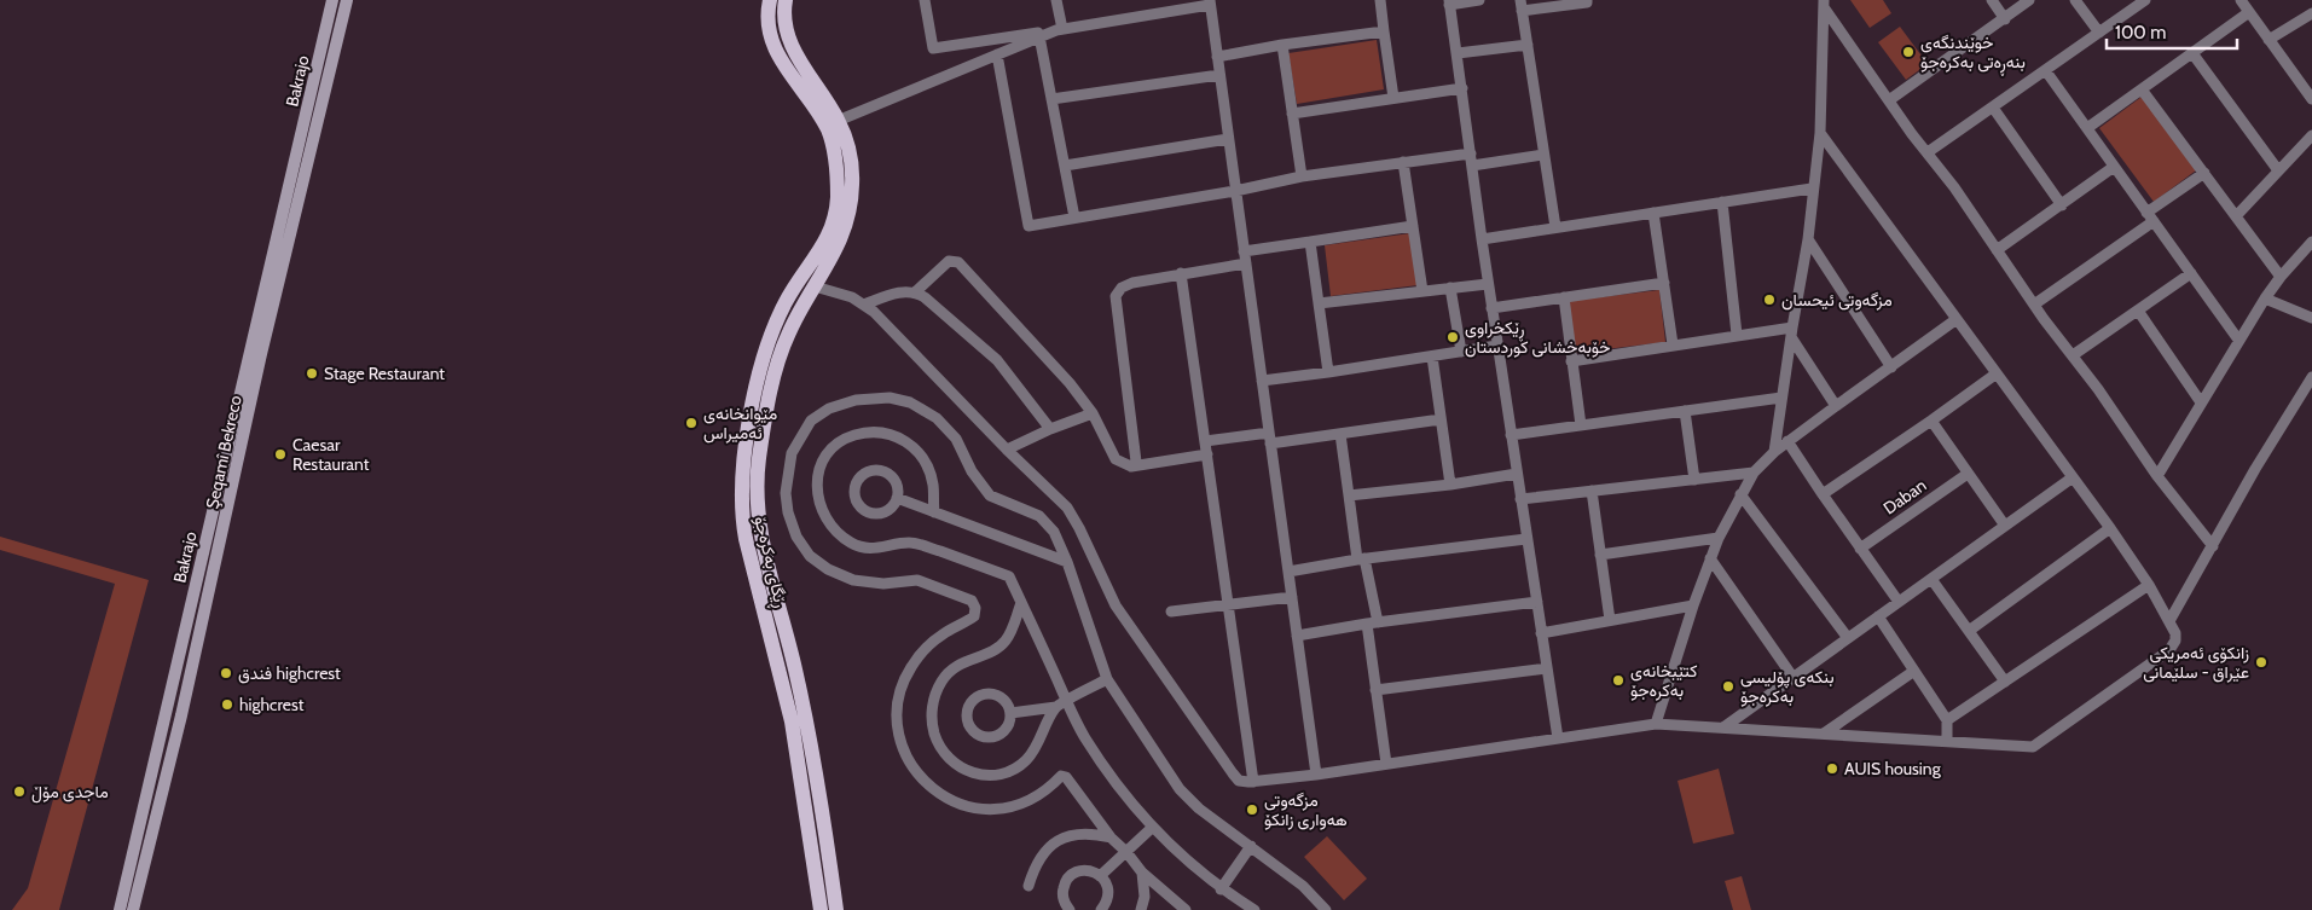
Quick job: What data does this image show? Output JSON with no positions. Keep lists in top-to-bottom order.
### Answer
{
  "streets": {
    "main road": ["Bakrajo", "Şeqamî Bekreco", "ڕێگای بەکرەجۆ"],
    "street": ["Daban"]
  },
  "crossings": [
    ["Bakrajo", "Şeqamî Bekreco"]
  ],
  "places": [
    "خوێندنگەی بنەڕەتی بەکرەجۆ",
    "مزگەوتی ئیحسان",
    "ڕێکخراوی خۆبەخشانی کوردستان",
    "Stage Restaurant",
    "مێوانخانەی ئەمیراس",
    "Caesar Restaurant",
    "زانکۆی ئەمریکی عێراق - سلێمانی",
    "فندق highcrest",
    "کتێبخانەی بەکرەجۆ",
    "بنکەی پۆلیسی بەکرەجۆ",
    "highcrest",
    "AUIS housing",
    "ماجدی مۆڵ",
    "مزگەوتی هەواری زانکۆ"
  ],
  "scale_bar": "100 m"
}
